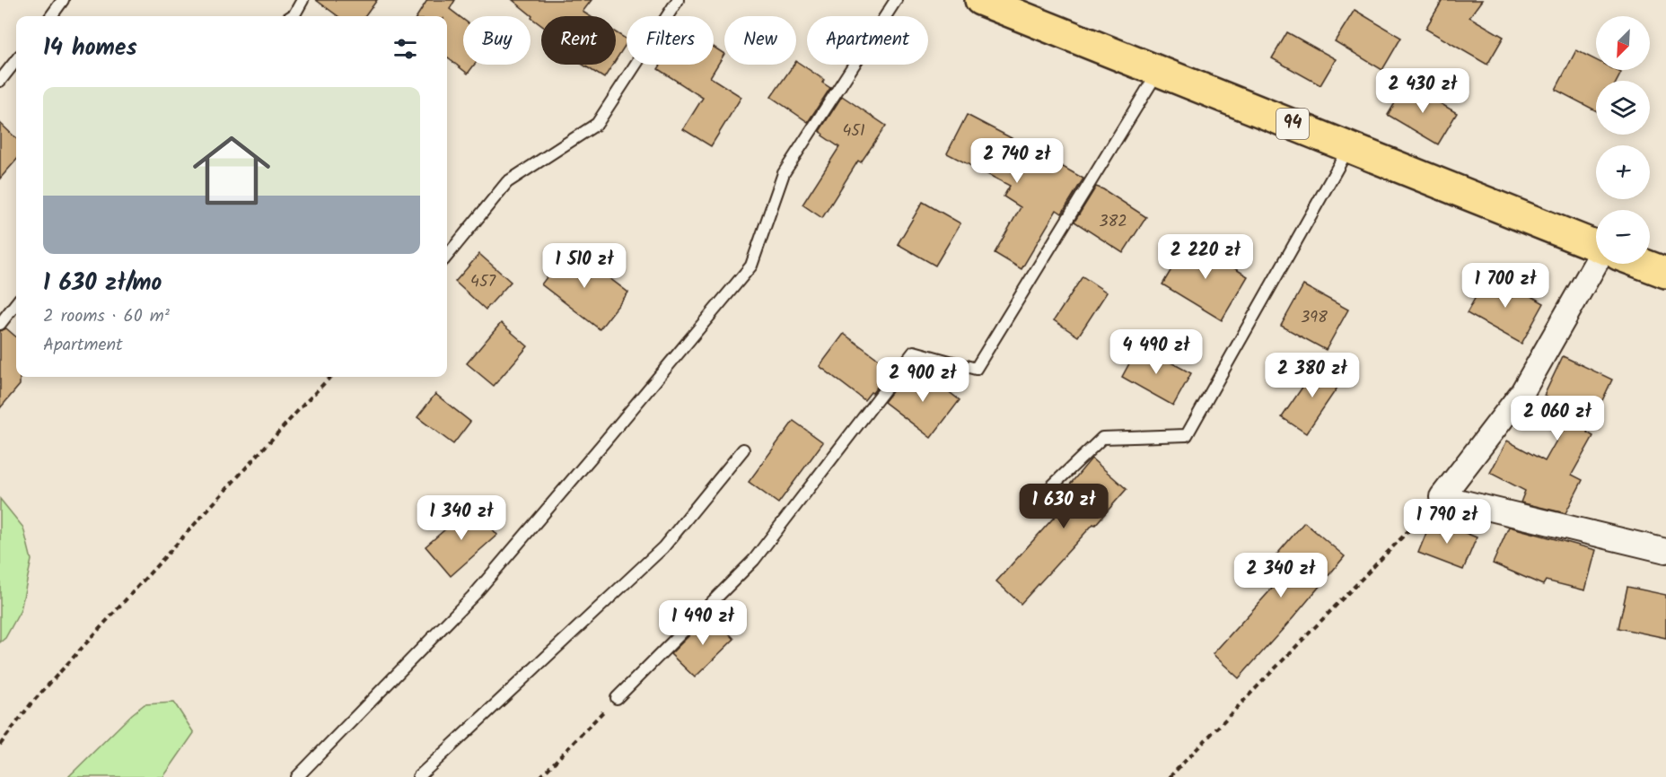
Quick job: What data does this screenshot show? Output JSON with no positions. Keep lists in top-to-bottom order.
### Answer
{
  "streets": {
    "main road": ["94"]
  },
  "house_numbers": [
    "451",
    "382",
    "457",
    "398"
  ],
  "north": "bottom left",
  "page": {
    "map_buttons": ["+", "−"],
    "chip": [
      "Buy",
      "Rent",
      "Filters",
      "New",
      "Apartment"
    ],
    "heading": "14 homes",
    "price": [
      "2 430 zł",
      "2 740 zł",
      "2 220 zł",
      "1 510 zł",
      "1 700 zł",
      "4 490 zł",
      "2 380 zł",
      "2 900 zł",
      "2 060 zł",
      "1 630 zł",
      "1 340 zł",
      "1 790 zł",
      "2 340 zł",
      "1 490 zł"
    ],
    "list": [
      {
        "name": "1 630 zł/mo",
        "note": "2 rooms · 60 m² · Apartment"
      }
    ]
  }
}
